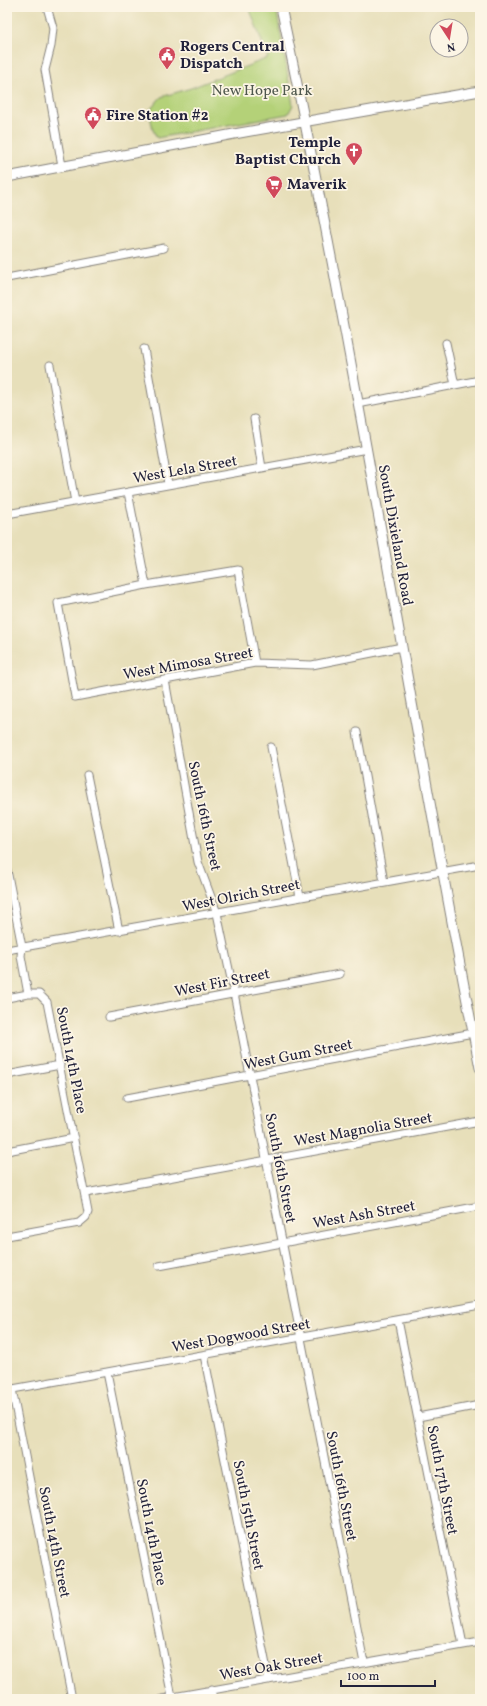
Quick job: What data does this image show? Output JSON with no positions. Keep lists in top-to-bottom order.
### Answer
{
  "streets": {
    "main road": ["South Dixieland Road"],
    "street": [
      "West Lela Street",
      "West Mimosa Street",
      "South 16th Street",
      "West Olrich Street",
      "West Fir Street",
      "West Gum Street",
      "South 14th Place",
      "West Magnolia Street",
      "West Ash Street",
      "West Dogwood Street",
      "South 17th Street",
      "South 15th Street",
      "South 14th Street",
      "West Oak Street"
    ]
  },
  "crossings": [
    ["West Lela Street", "South Dixieland Road"],
    ["South Dixieland Road", "West Mimosa Street"],
    ["South Dixieland Road", "West Olrich Street"],
    ["South Dixieland Road", "West Gum Street"],
    ["West Mimosa Street", "South 16th Street"],
    ["South 16th Street", "West Olrich Street"],
    ["South 16th Street", "West Fir Street"],
    ["South 16th Street", "West Gum Street"],
    ["South 16th Street", "West Magnolia Street"],
    ["South 16th Street", "West Ash Street"],
    ["South 16th Street", "West Dogwood Street"],
    ["South 16th Street", "West Oak Street"],
    ["South 14th Place", "West Magnolia Street"],
    ["South 14th Place", "West Dogwood Street"],
    ["South 14th Place", "West Oak Street"],
    ["West Dogwood Street", "South 17th Street"],
    ["West Dogwood Street", "South 15th Street"],
    ["West Dogwood Street", "South 14th Street"],
    ["South 17th Street", "West Oak Street"],
    ["South 15th Street", "West Oak Street"]
  ],
  "parks": ["New Hope Park"],
  "places": {
    "public building": ["Rogers Central Dispatch", "Fire Station #2"],
    "church": ["Temple Baptist Church"],
    "supermarket": ["Maverik"]
  },
  "scale_bar": "100 m",
  "north": "bottom"
}
